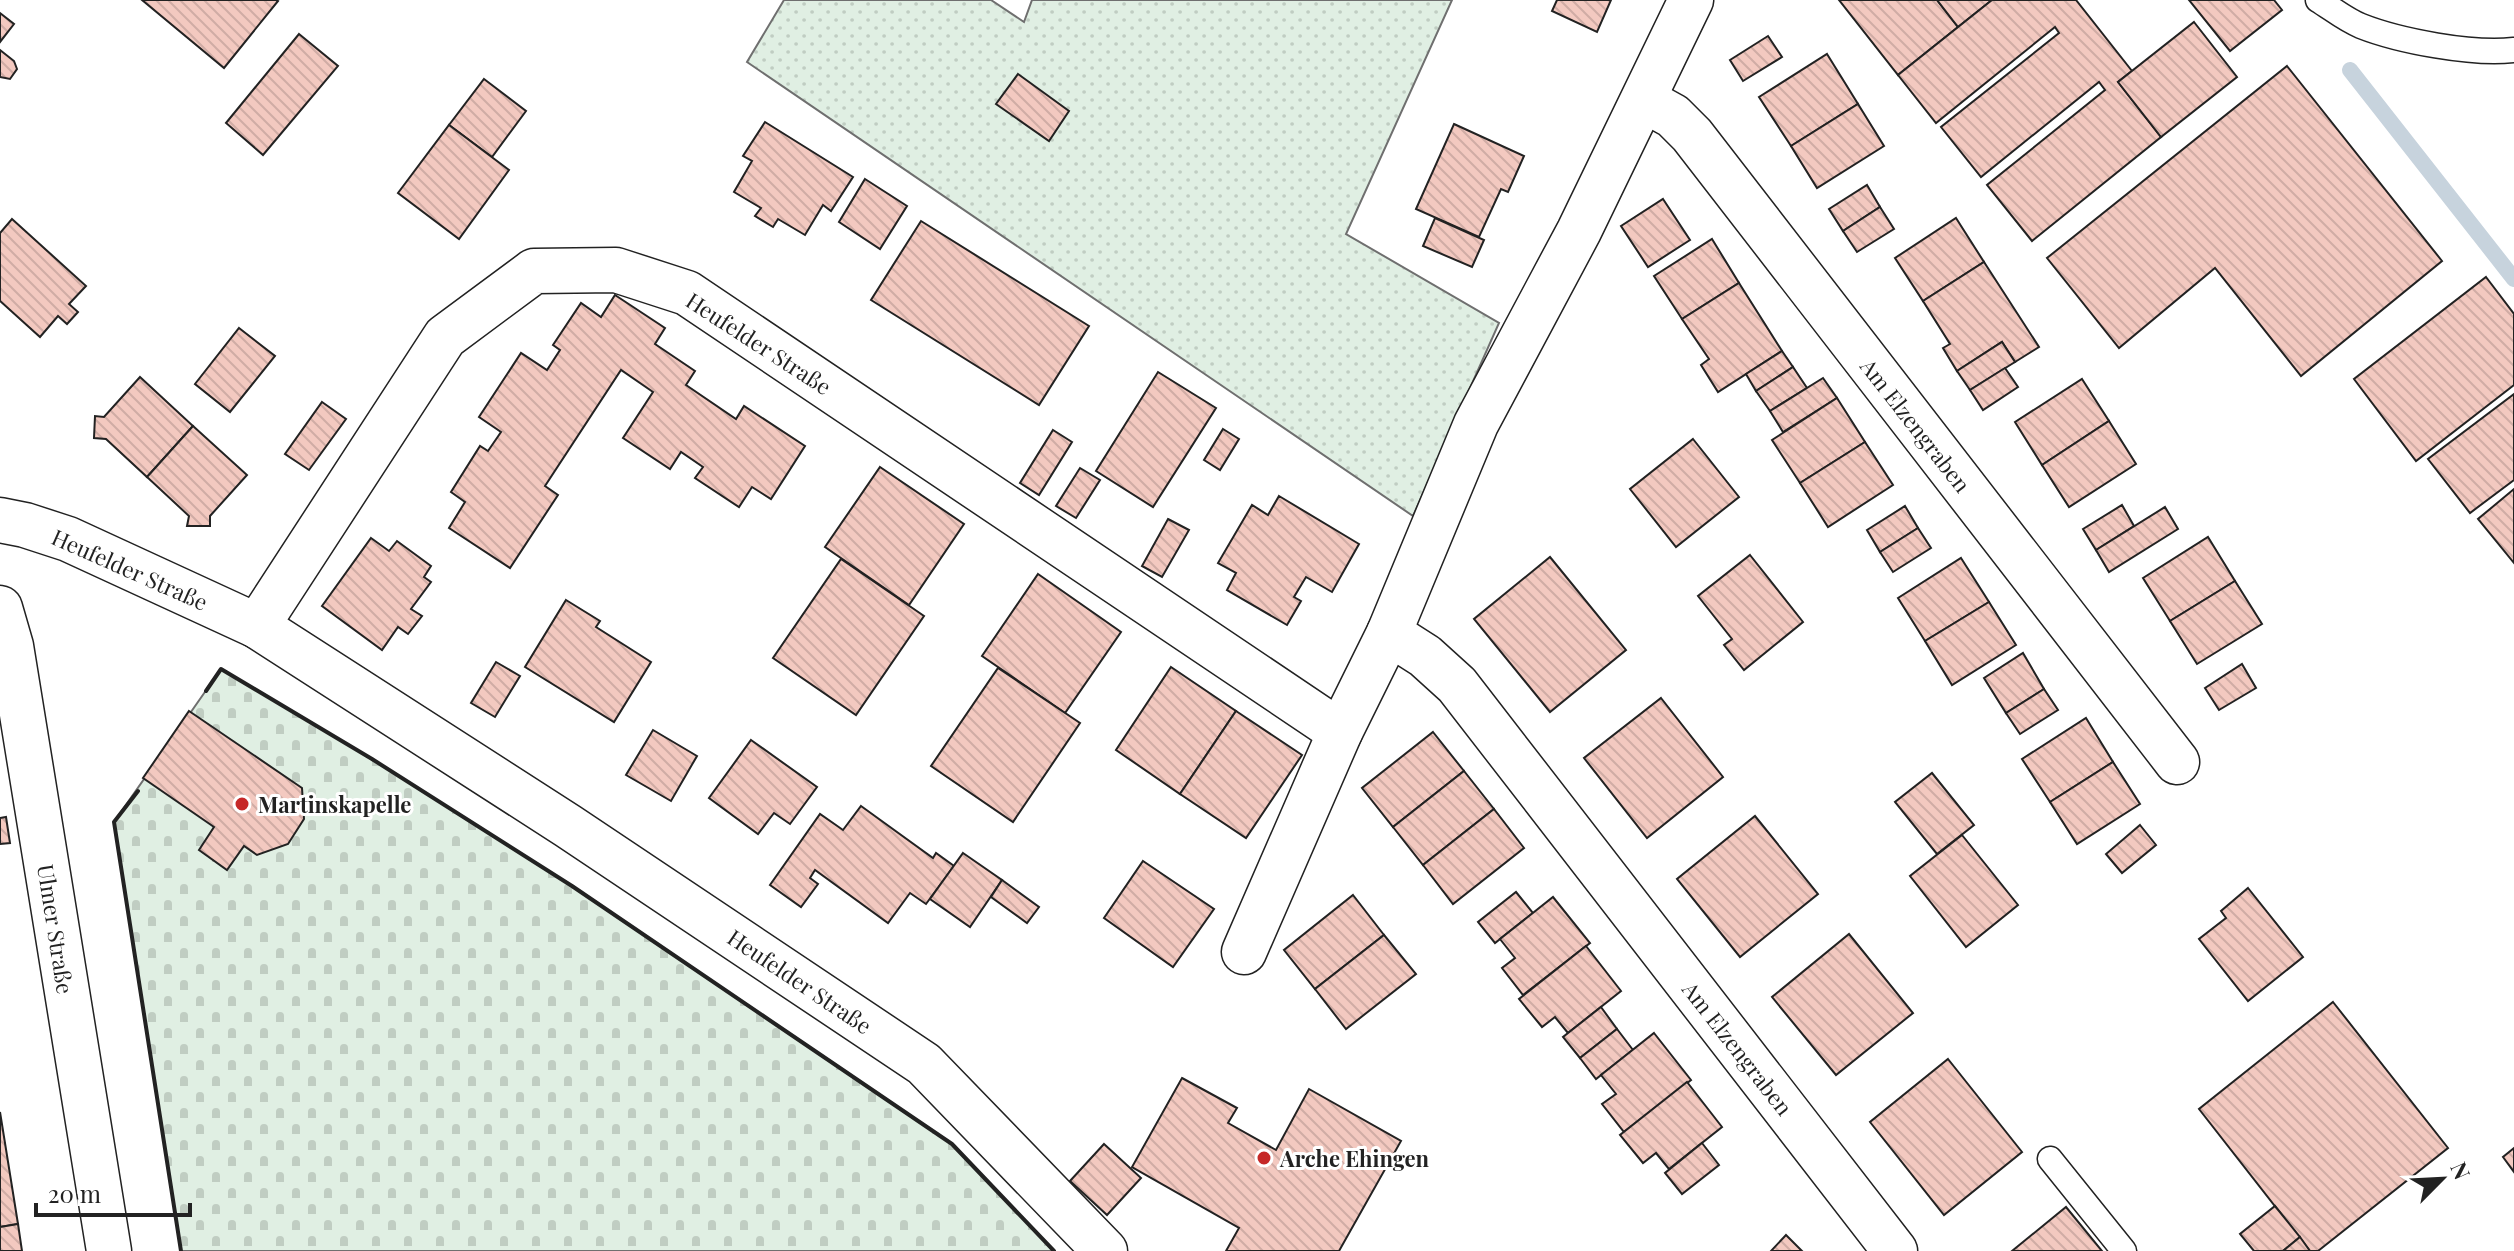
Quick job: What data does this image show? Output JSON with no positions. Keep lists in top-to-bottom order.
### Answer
{
  "streets": {
    "street": ["Heufelder Straße", "Am Elzengraben", "Ulmer Straße"]
  },
  "places": ["Martinskapelle", "Arche Ehingen"],
  "scale_bar": "20 m",
  "north": "top right"
}
